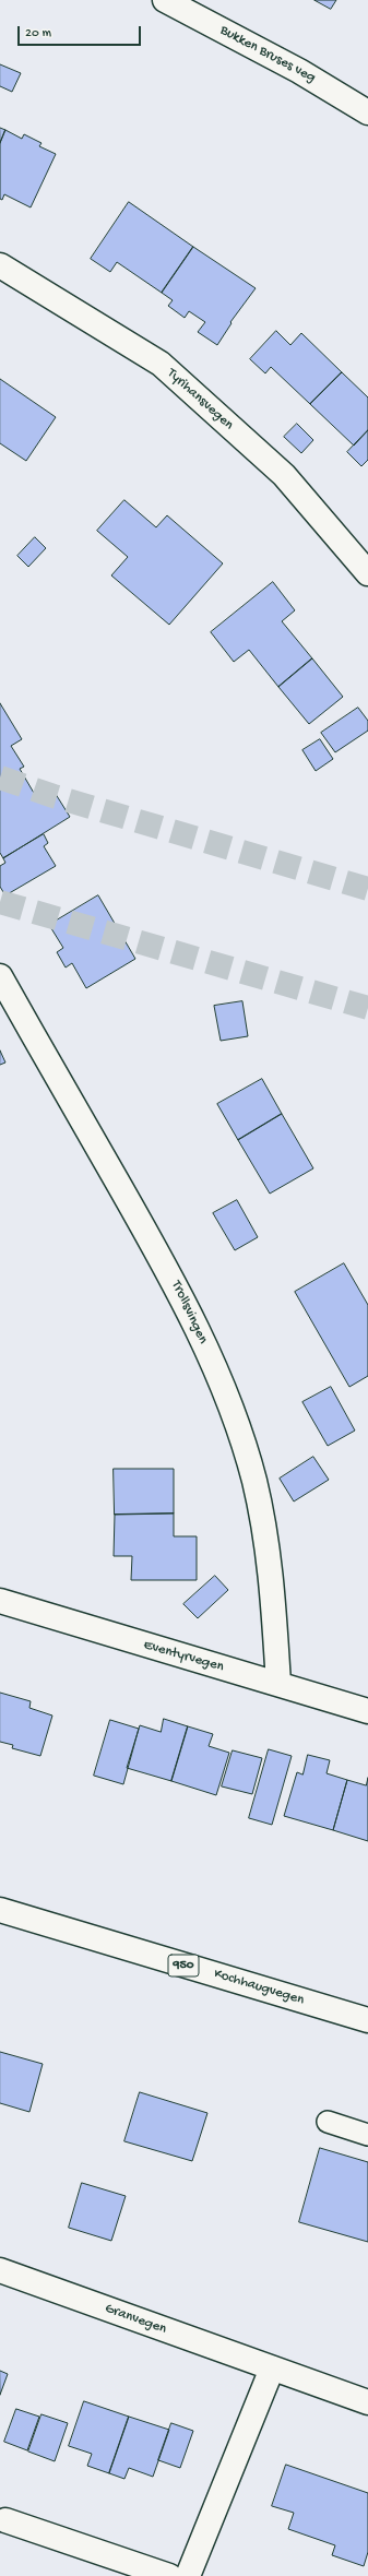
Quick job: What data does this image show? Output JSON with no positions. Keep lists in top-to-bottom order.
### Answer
{
  "streets": {
    "street": [
      "Bukken Bruses veg",
      "Tyrihansvegen",
      "Trollsvingen",
      "Eventyrvegen",
      "950",
      "Kochhaugvegen",
      "Granvegen"
    ]
  },
  "crossings": [
    ["Trollsvingen", "Eventyrvegen"]
  ],
  "scale_bar": "20 m"
}
